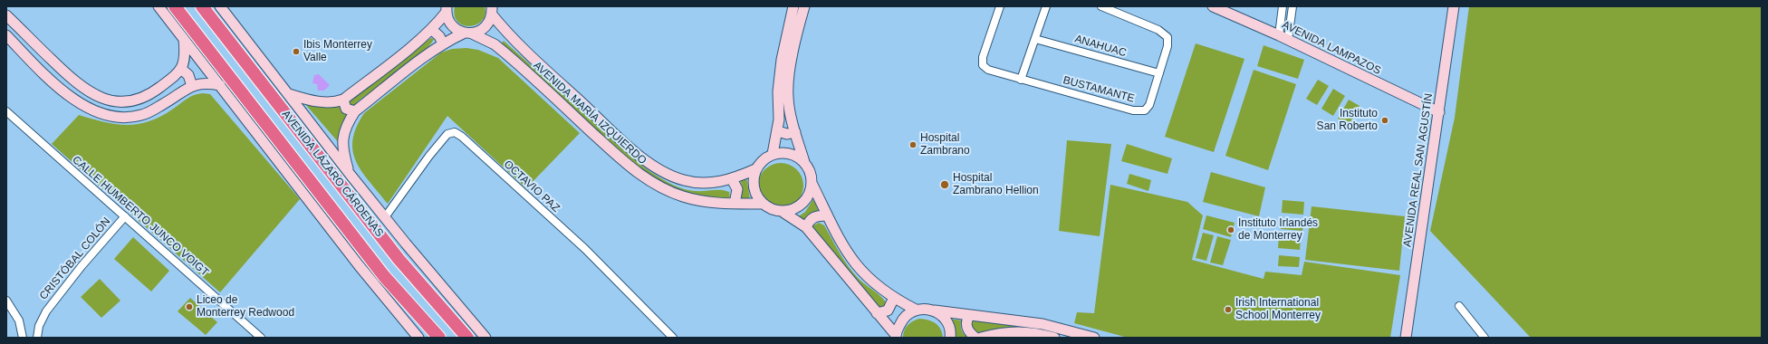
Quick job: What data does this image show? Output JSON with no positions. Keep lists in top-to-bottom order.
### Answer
{
  "streets": {
    "highway": ["AVENIDA LÁZARO CÁRDENAS"],
    "street": [
      "ANAHUAC",
      "AVENIDA LAMPAZOS",
      "BUSTAMANTE",
      "AVENIDA MARÍA IZQUIERDO",
      "AVENIDA REAL SAN AGUSTÍN",
      "OCTAVIO PAZ",
      "CALLE HUMBERTO JUNCO VOIGT",
      "CRISTÓBAL COLÓN"
    ]
  },
  "crossings": [
    ["ANAHUAC", "BUSTAMANTE"],
    ["AVENIDA LAMPAZOS", "AVENIDA REAL SAN AGUSTÍN"],
    ["AVENIDA LÁZARO CÁRDENAS", "OCTAVIO PAZ"],
    ["CALLE HUMBERTO JUNCO VOIGT", "CRISTÓBAL COLÓN"]
  ],
  "places": [
    "Ibis Monterrey Valle",
    "Instituto San Roberto",
    "Hospital Zambrano",
    "Hospital Zambrano Hellion",
    "Instituto Irlandés de Monterrey",
    "Liceo de Monterrey Redwood",
    "Irish International School Monterrey"
  ]
}
